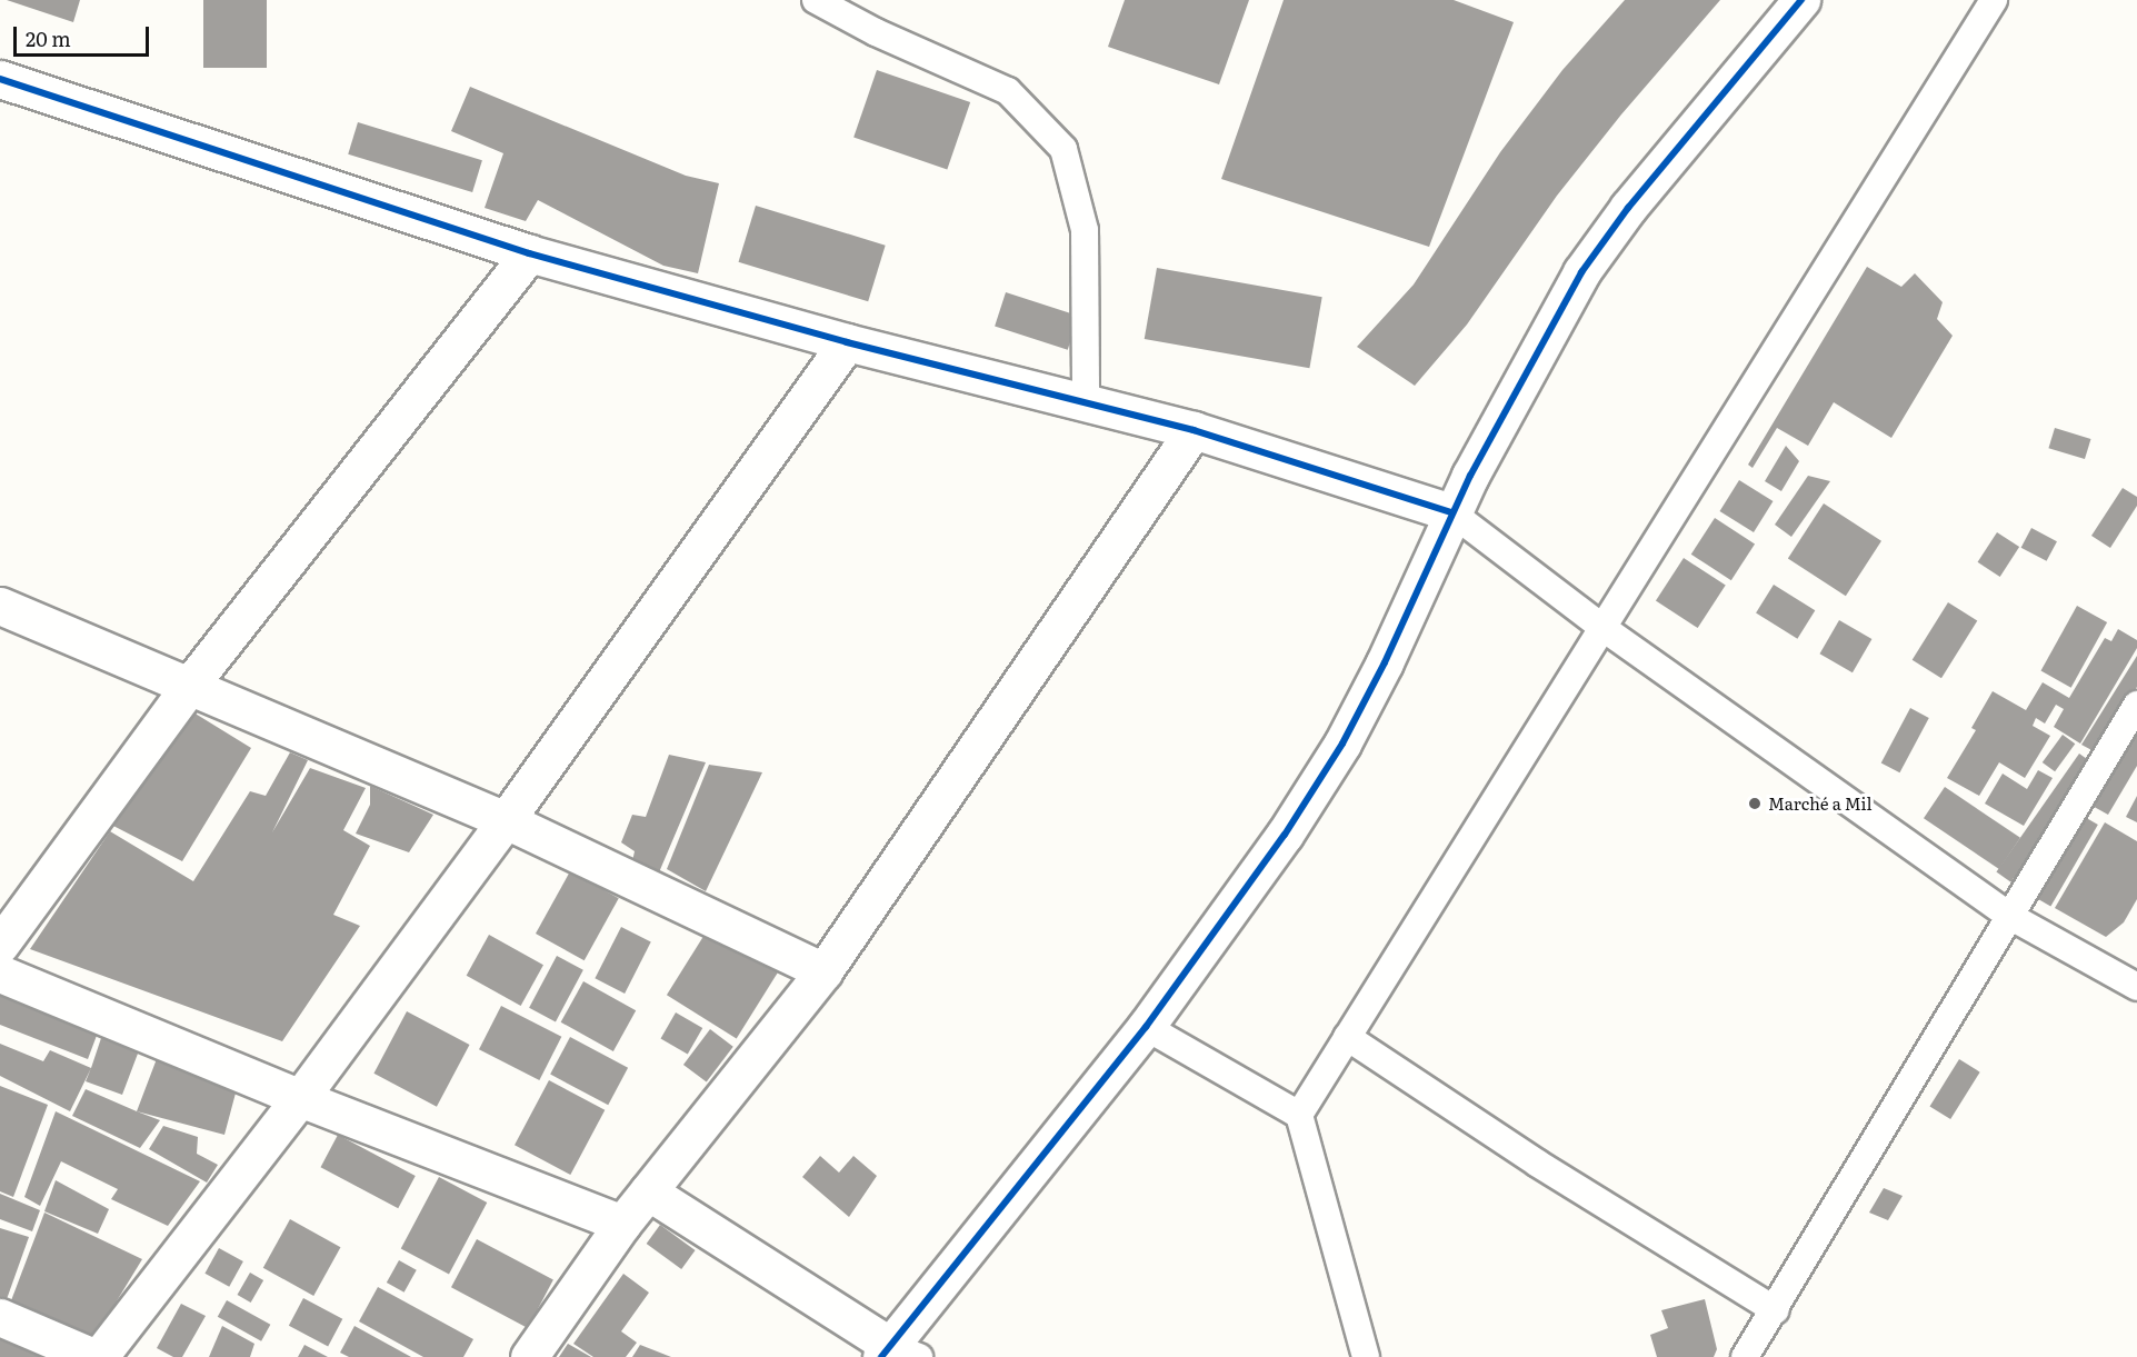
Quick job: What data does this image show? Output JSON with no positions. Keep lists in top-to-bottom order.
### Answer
{
  "places": ["Marché a Mil"],
  "scale_bar": "20 m"
}
